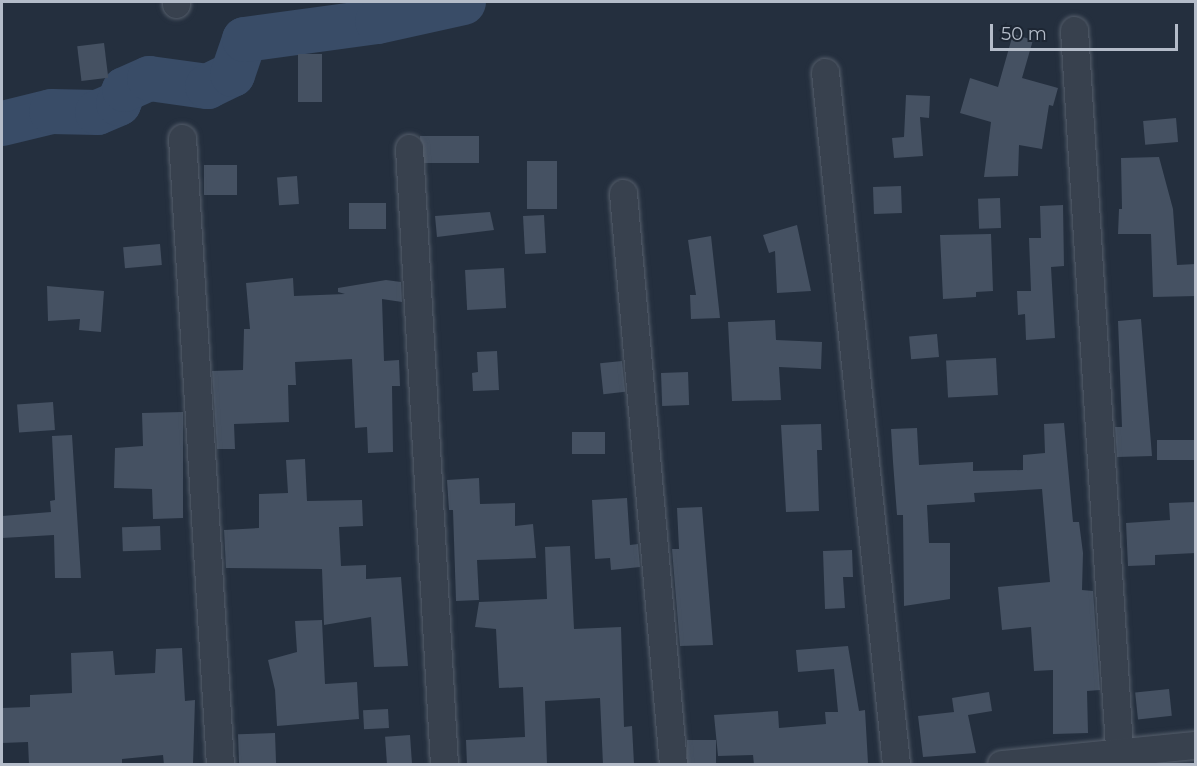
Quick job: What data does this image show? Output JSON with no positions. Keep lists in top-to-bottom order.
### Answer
{
  "scale_bar": "50 m"
}
